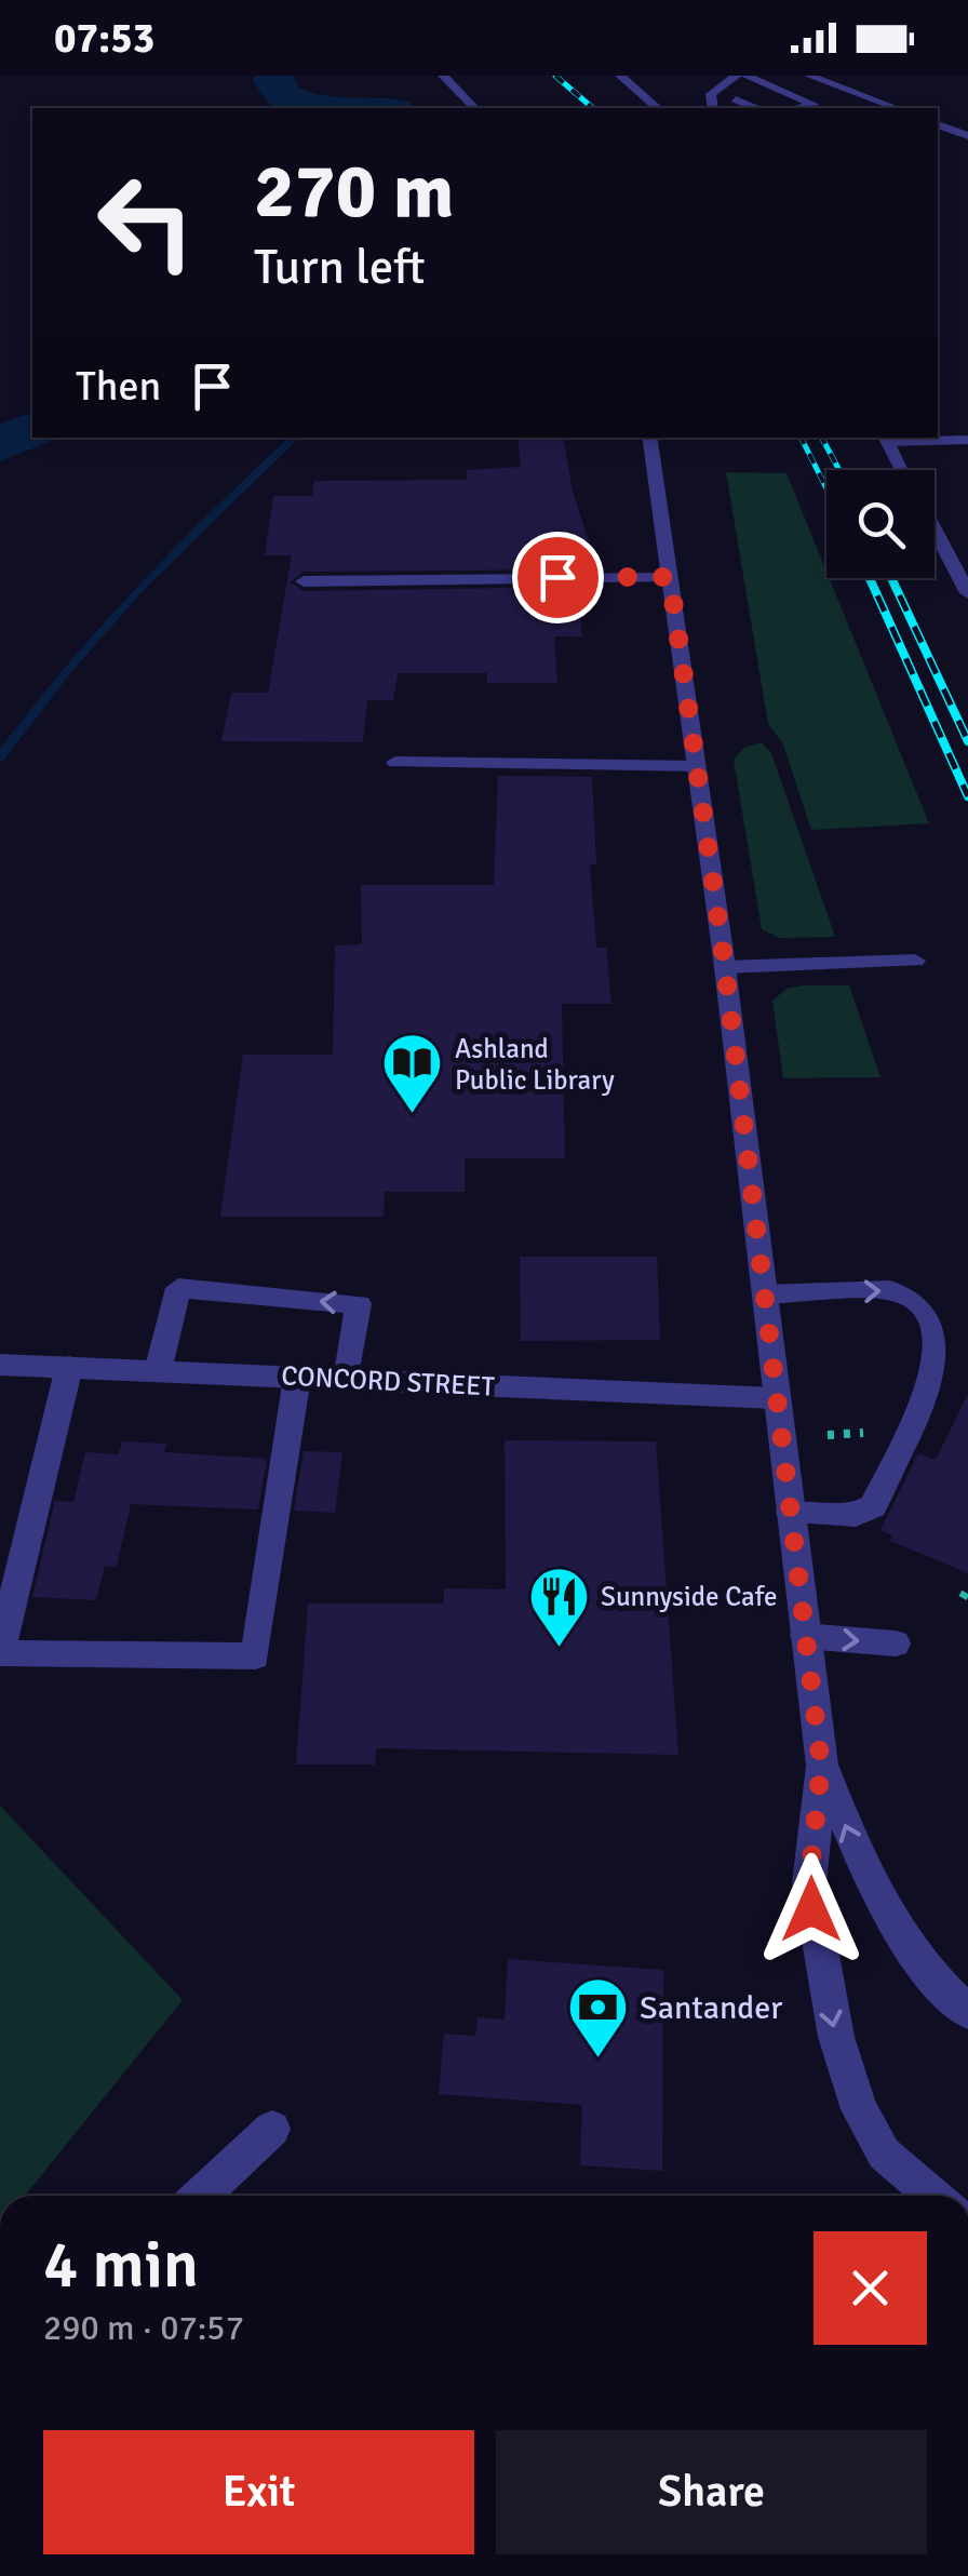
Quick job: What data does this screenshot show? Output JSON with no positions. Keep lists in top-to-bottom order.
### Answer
{
  "streets": {
    "street": ["CONCORD STREET"]
  },
  "places": {
    "library": ["Ashland Public Library"],
    "restaurant": ["Sunnyside Cafe"],
    "bank": ["Santander"]
  },
  "page": {
    "status": "07:53",
    "turn": ["270 m", "Turn left"],
    "then": "Then",
    "heading": ["4 min", "290 m · 07:57"],
    "buttons": ["Exit", "Share"]
  }
}
